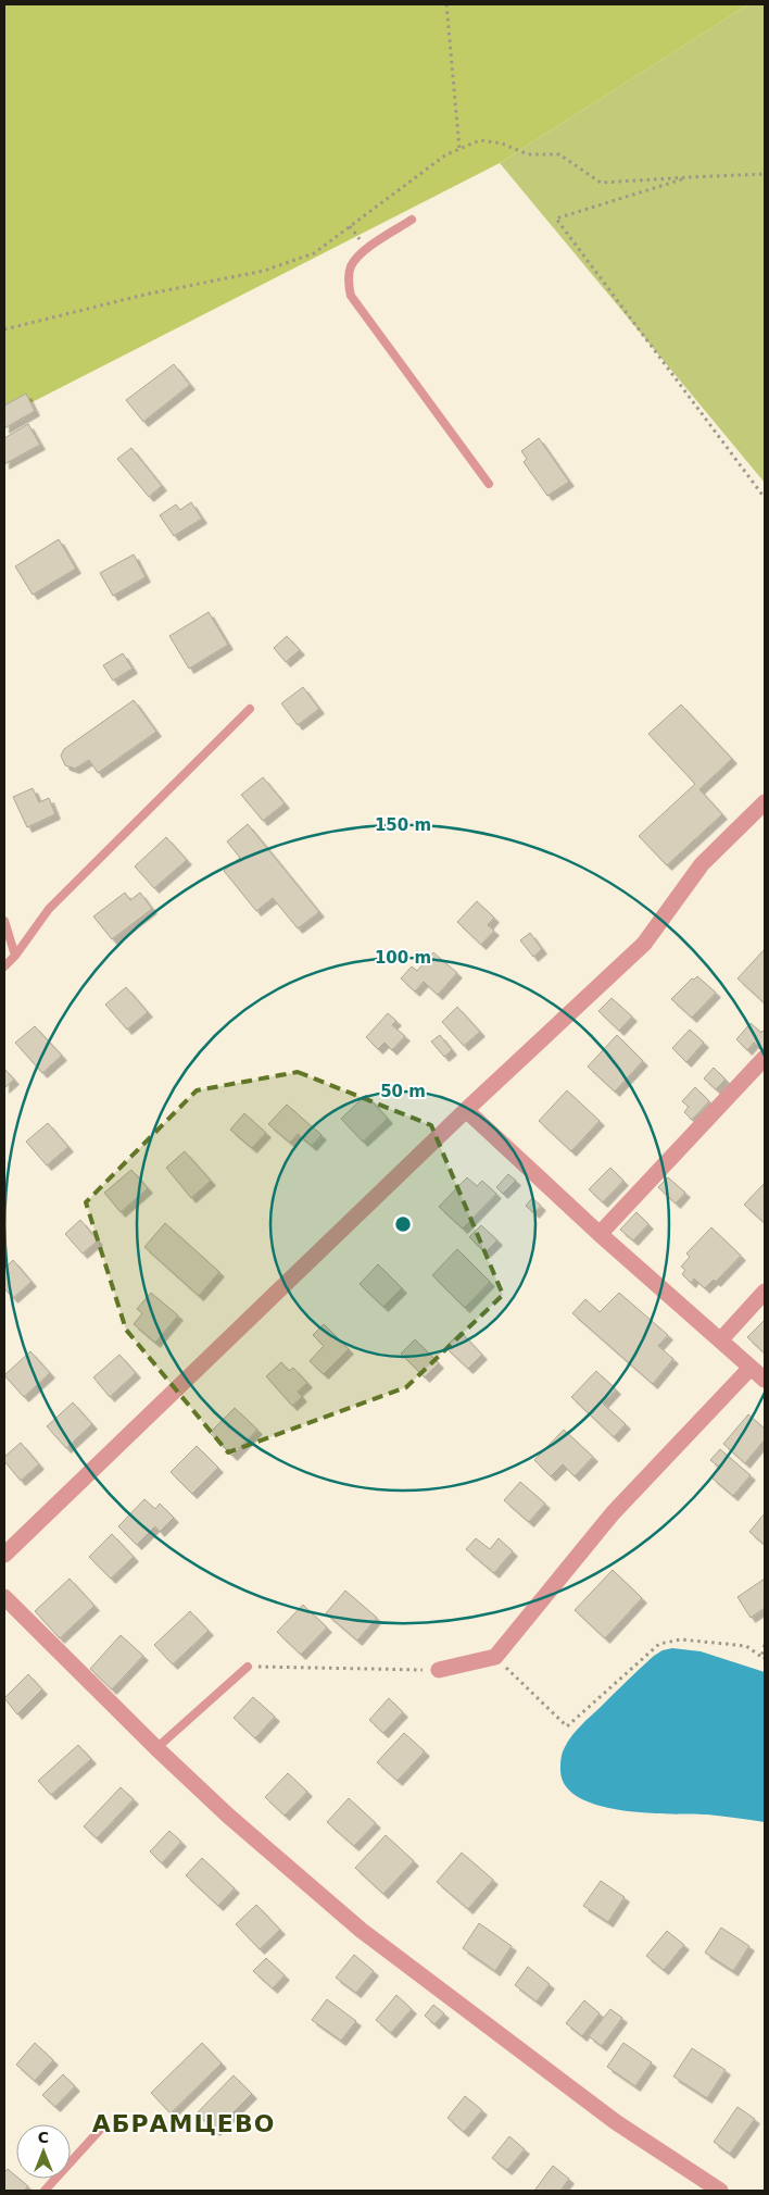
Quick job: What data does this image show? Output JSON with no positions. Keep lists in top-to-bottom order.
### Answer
{
  "districts": ["АБРАМЦЕВО"],
  "north": "top",
  "rings": ["150 m", "100 m", "50 m"]
}
